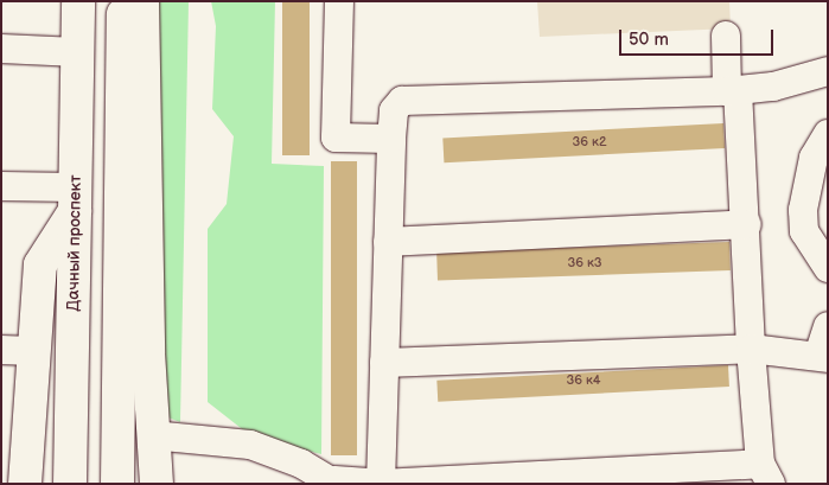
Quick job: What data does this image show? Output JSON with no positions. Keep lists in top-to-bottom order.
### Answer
{
  "streets": {
    "main road": ["Дачный проспект"]
  },
  "house_numbers": ["36 к2", "36 к3", "36 к4"],
  "scale_bar": "50 m"
}
